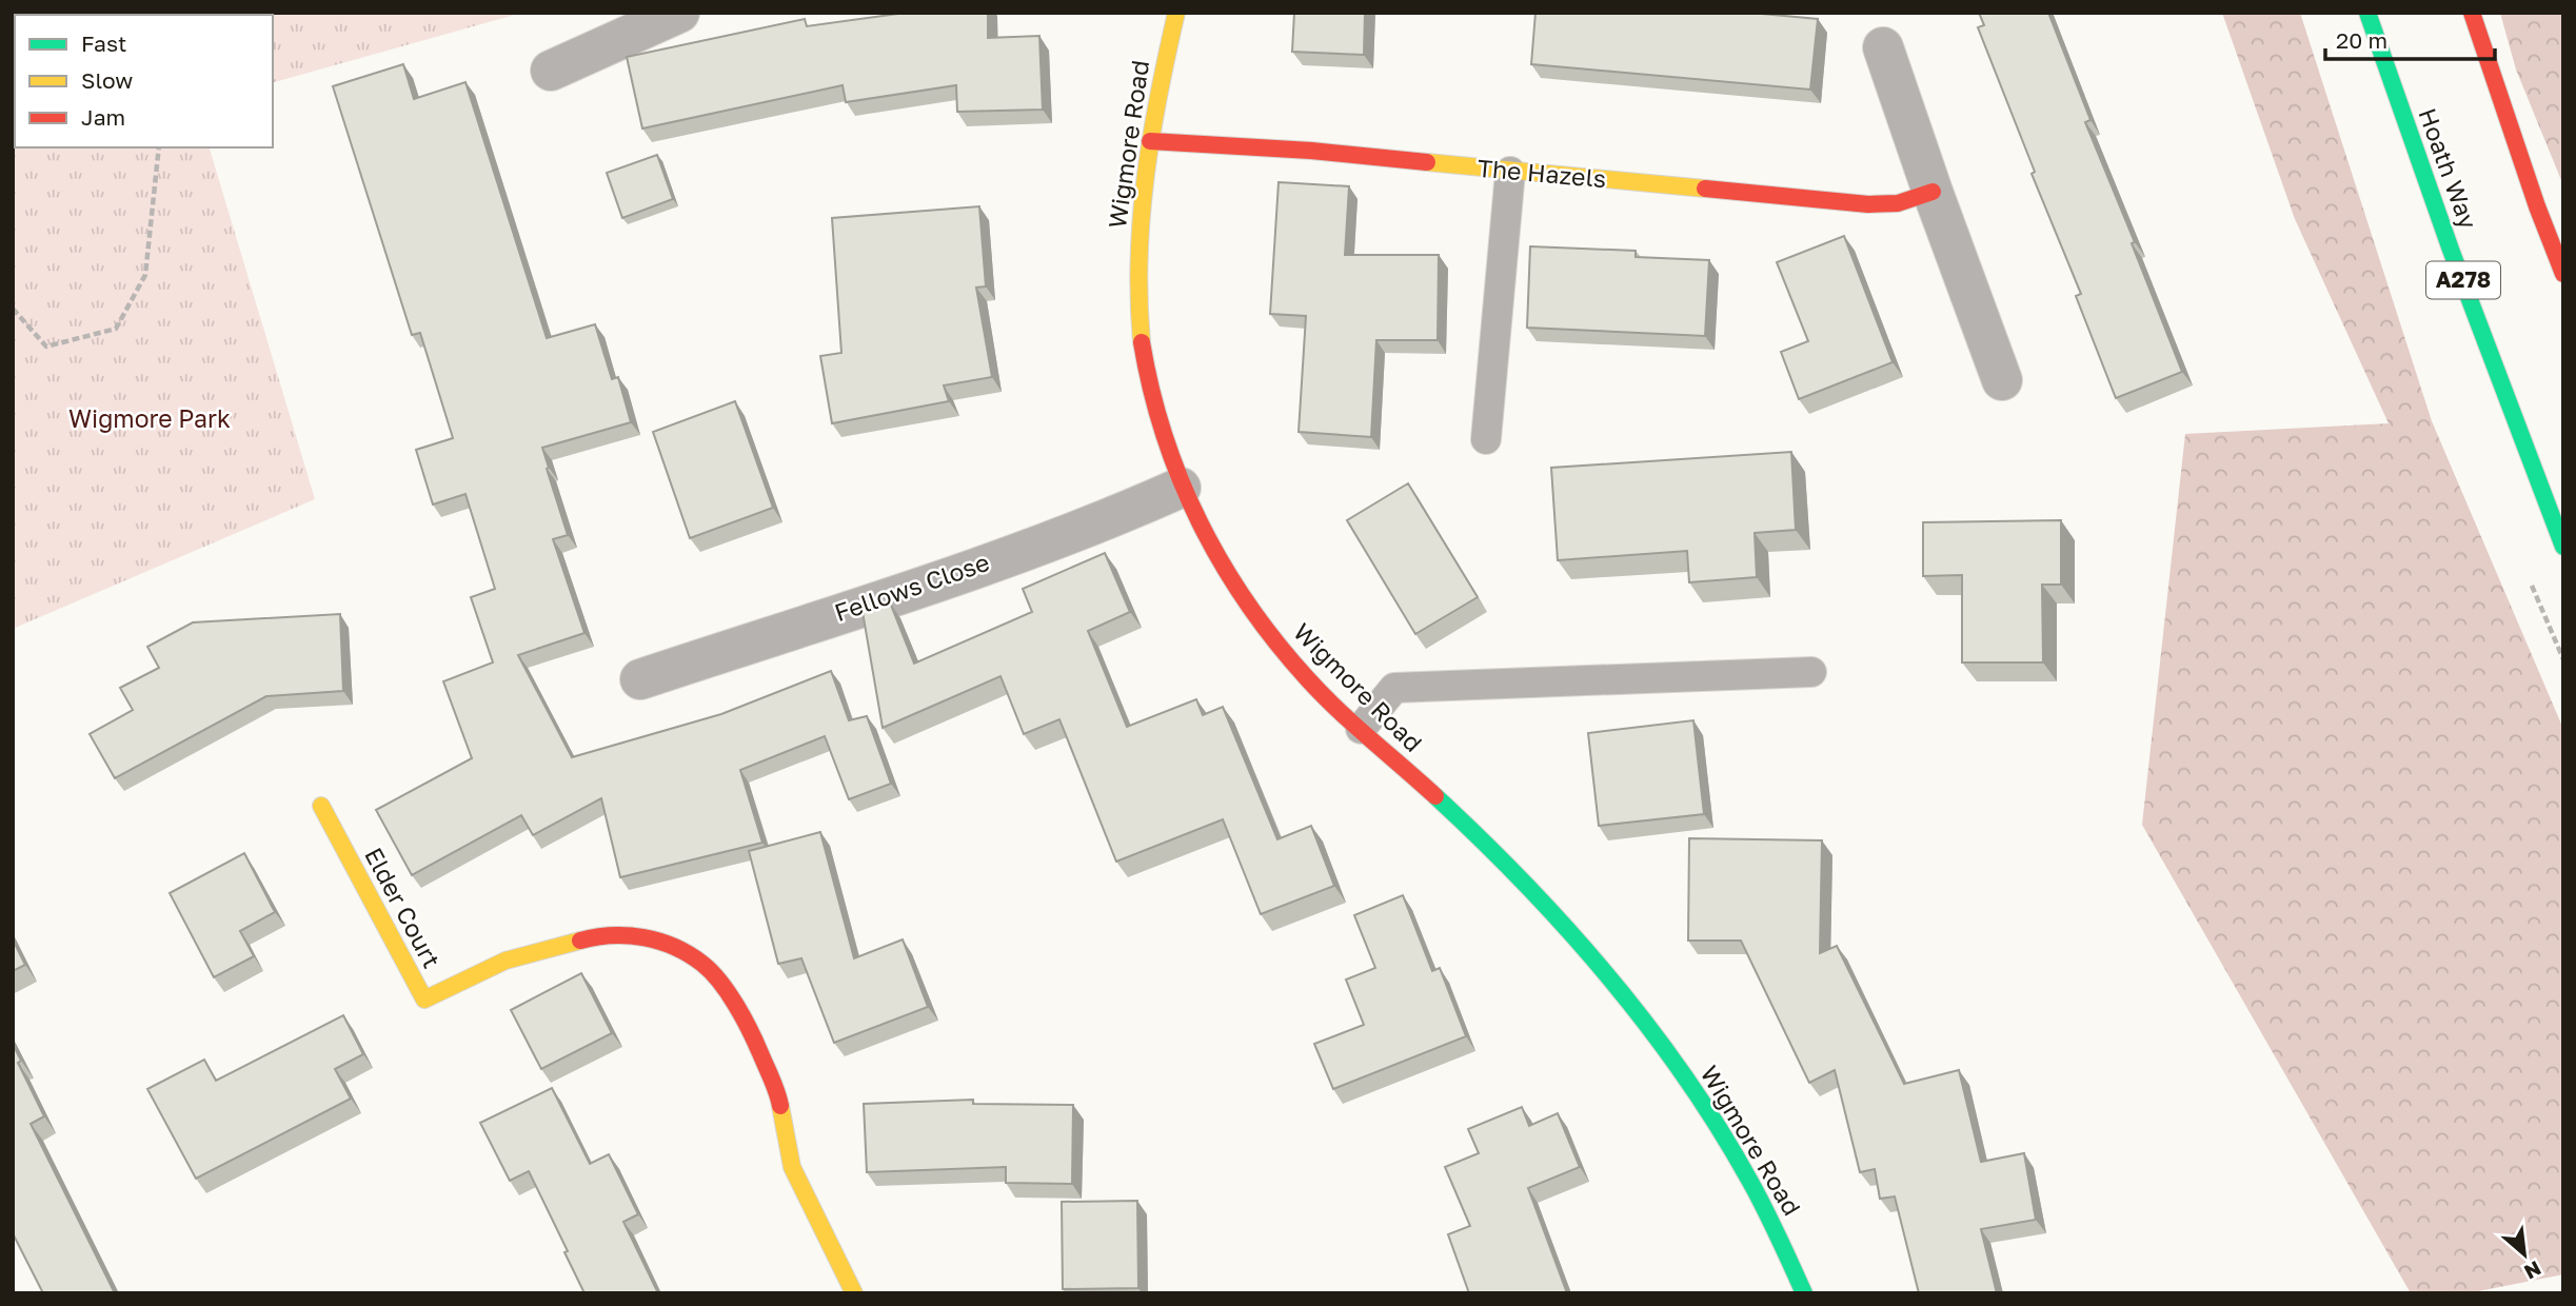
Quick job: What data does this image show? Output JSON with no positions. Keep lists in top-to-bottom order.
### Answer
{
  "streets": {
    "street": [
      "Wigmore Road",
      "Hoath Way",
      "The Hazels",
      "A278",
      "Fellows Close",
      "Elder Court"
    ]
  },
  "crossings": [
    ["Wigmore Road", "The Hazels"],
    ["Wigmore Road", "Fellows Close"]
  ],
  "parks": ["Wigmore Park"],
  "legend": ["Fast", "Slow", "Jam"],
  "scale_bar": "20 m",
  "north": "bottom right"
}
